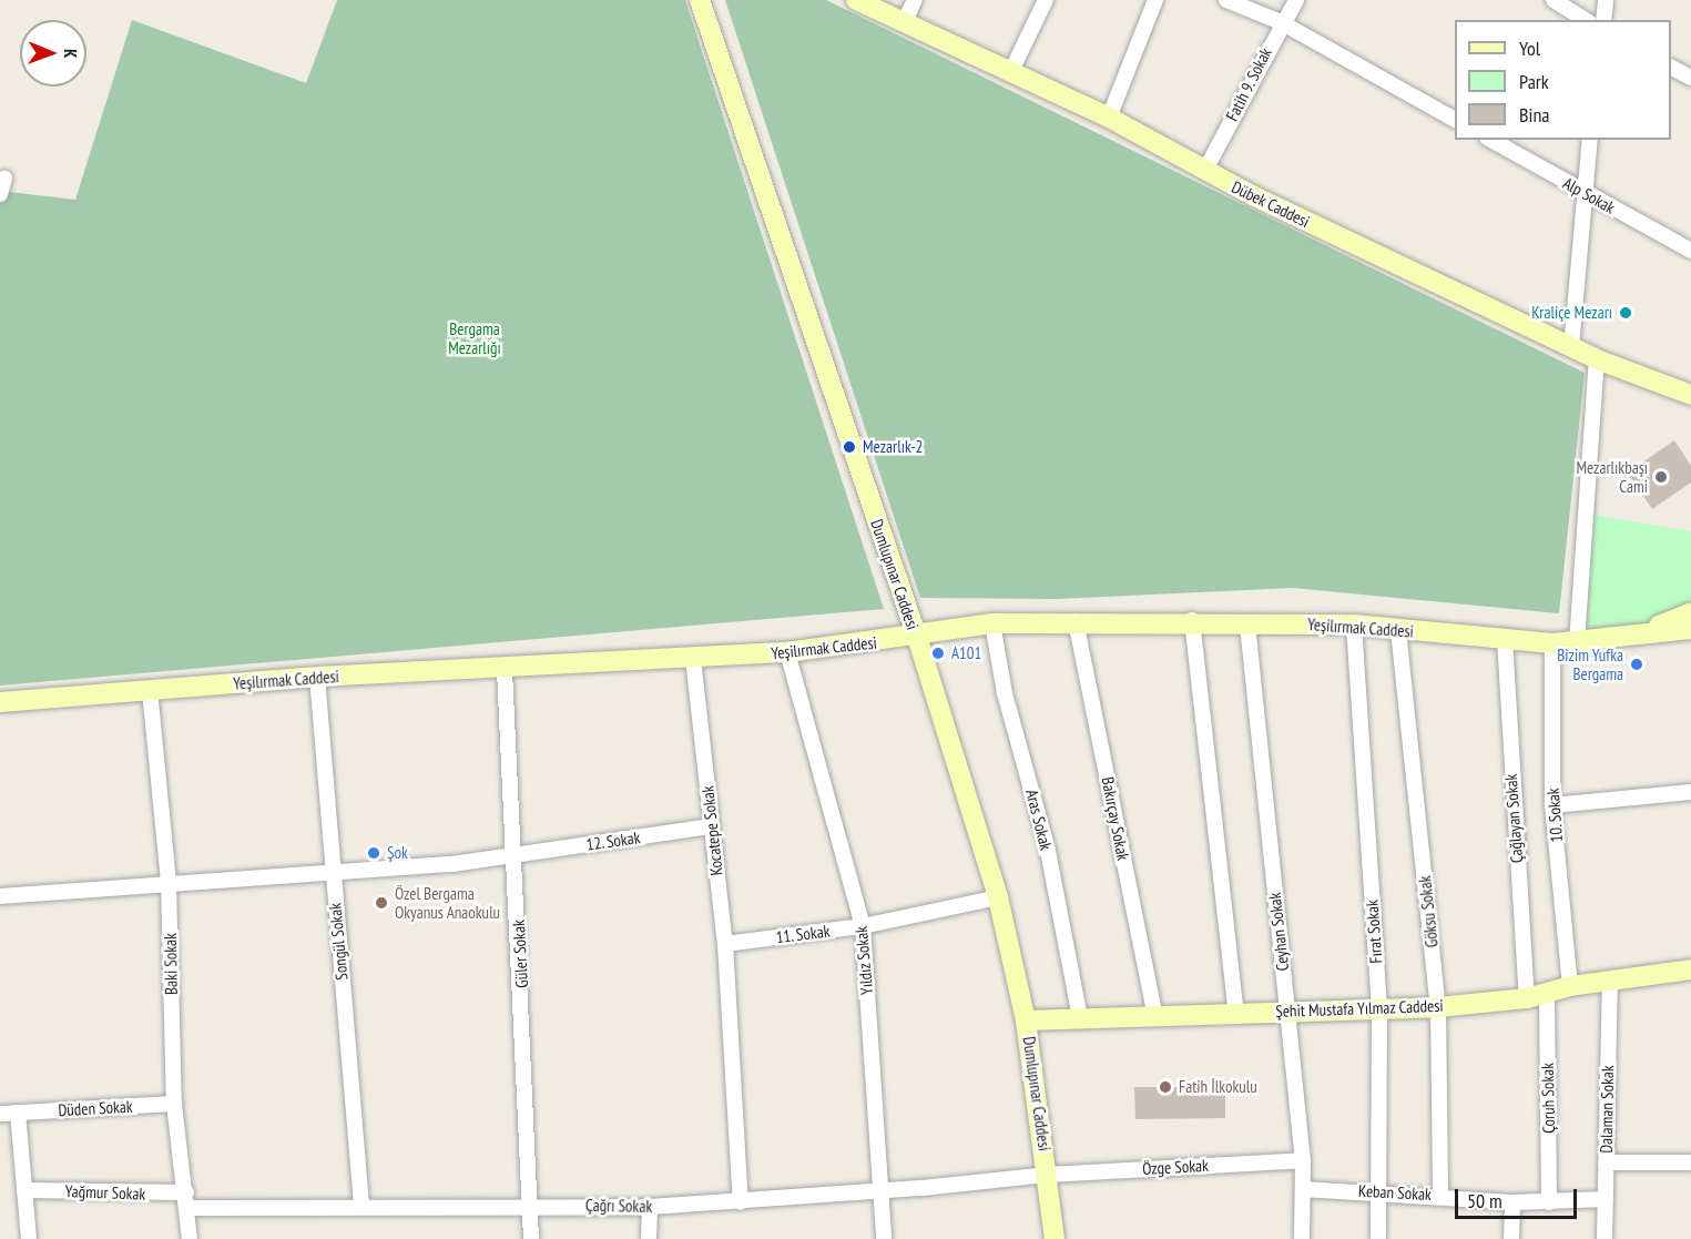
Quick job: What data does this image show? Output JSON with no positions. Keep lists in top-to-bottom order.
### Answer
{
  "streets": {
    "street": [
      "Fatih 9. Sokak",
      "Alp Sokak",
      "Dübek Caddesi",
      "Dumlupınar Caddesi",
      "Yeşilırmak Caddesi",
      "10. Sokak",
      "Bakırçay Sokak",
      "Çağlayan Sokak",
      "Aras Sokak",
      "Kocatepe Sokak",
      "12. Sokak",
      "Göksu Sokak",
      "Ceyhan Sokak",
      "Fırat Sokak",
      "11. Sokak",
      "Songül Sokak",
      "Güler Sokak",
      "Yıldız Sokak",
      "Baki Sokak",
      "Şehit Mustafa Yılmaz Caddesi",
      "Çoruh Sokak",
      "Düden Sokak",
      "Dalaman Sokak",
      "Özge Sokak",
      "Yağmur Sokak",
      "Keban Sokak",
      "Çağrı Sokak"
    ]
  },
  "crossings": [
    ["Fatih 9. Sokak", "Dübek Caddesi"],
    ["Dumlupınar Caddesi", "Yeşilırmak Caddesi"],
    ["Dumlupınar Caddesi", "11. Sokak"],
    ["Dumlupınar Caddesi", "Şehit Mustafa Yılmaz Caddesi"],
    ["Dumlupınar Caddesi", "Özge Sokak"],
    ["Dumlupınar Caddesi", "Çağrı Sokak"],
    ["Yeşilırmak Caddesi", "10. Sokak"],
    ["Yeşilırmak Caddesi", "Bakırçay Sokak"],
    ["Yeşilırmak Caddesi", "Çağlayan Sokak"],
    ["Yeşilırmak Caddesi", "Aras Sokak"],
    ["Yeşilırmak Caddesi", "Kocatepe Sokak"],
    ["Yeşilırmak Caddesi", "Göksu Sokak"],
    ["Yeşilırmak Caddesi", "Ceyhan Sokak"],
    ["Yeşilırmak Caddesi", "Fırat Sokak"],
    ["Yeşilırmak Caddesi", "Songül Sokak"],
    ["Yeşilırmak Caddesi", "Güler Sokak"],
    ["Yeşilırmak Caddesi", "Yıldız Sokak"],
    ["Yeşilırmak Caddesi", "Baki Sokak"],
    ["10. Sokak", "Şehit Mustafa Yılmaz Caddesi"],
    ["Bakırçay Sokak", "Şehit Mustafa Yılmaz Caddesi"],
    ["Çağlayan Sokak", "Şehit Mustafa Yılmaz Caddesi"],
    ["Çağlayan Sokak", "Çoruh Sokak"],
    ["Aras Sokak", "Şehit Mustafa Yılmaz Caddesi"],
    ["Kocatepe Sokak", "12. Sokak"],
    ["Kocatepe Sokak", "11. Sokak"],
    ["Kocatepe Sokak", "Çağrı Sokak"],
    ["12. Sokak", "Songül Sokak"],
    ["12. Sokak", "Güler Sokak"],
    ["12. Sokak", "Baki Sokak"],
    ["Göksu Sokak", "Şehit Mustafa Yılmaz Caddesi"],
    ["Göksu Sokak", "Keban Sokak"],
    ["Ceyhan Sokak", "Şehit Mustafa Yılmaz Caddesi"],
    ["Ceyhan Sokak", "Özge Sokak"],
    ["Ceyhan Sokak", "Keban Sokak"],
    ["Fırat Sokak", "Şehit Mustafa Yılmaz Caddesi"],
    ["Fırat Sokak", "Keban Sokak"],
    ["11. Sokak", "Yıldız Sokak"],
    ["Songül Sokak", "Çağrı Sokak"],
    ["Güler Sokak", "Çağrı Sokak"],
    ["Yıldız Sokak", "Çağrı Sokak"],
    ["Baki Sokak", "Düden Sokak"],
    ["Baki Sokak", "Yağmur Sokak"],
    ["Baki Sokak", "Çağrı Sokak"],
    ["Şehit Mustafa Yılmaz Caddesi", "Çoruh Sokak"],
    ["Şehit Mustafa Yılmaz Caddesi", "Dalaman Sokak"],
    ["Çoruh Sokak", "Keban Sokak"],
    ["Dalaman Sokak", "Keban Sokak"],
    ["Özge Sokak", "Çağrı Sokak"],
    ["Yağmur Sokak", "Çağrı Sokak"]
  ],
  "parks": ["Bergama Mezarlığı"],
  "places": [
    "Kraliçe Mezarı",
    "Mezarlık-2",
    "Mezarlıkbaşı Cami",
    "A101",
    "Bizim Yufka Bergama",
    "Şok",
    "Özel Bergama Okyanus Anaokulu",
    "Fatih İlkokulu"
  ],
  "legend": ["Yol", "Park", "Bina"],
  "scale_bar": "50 m",
  "north": "right"
}
